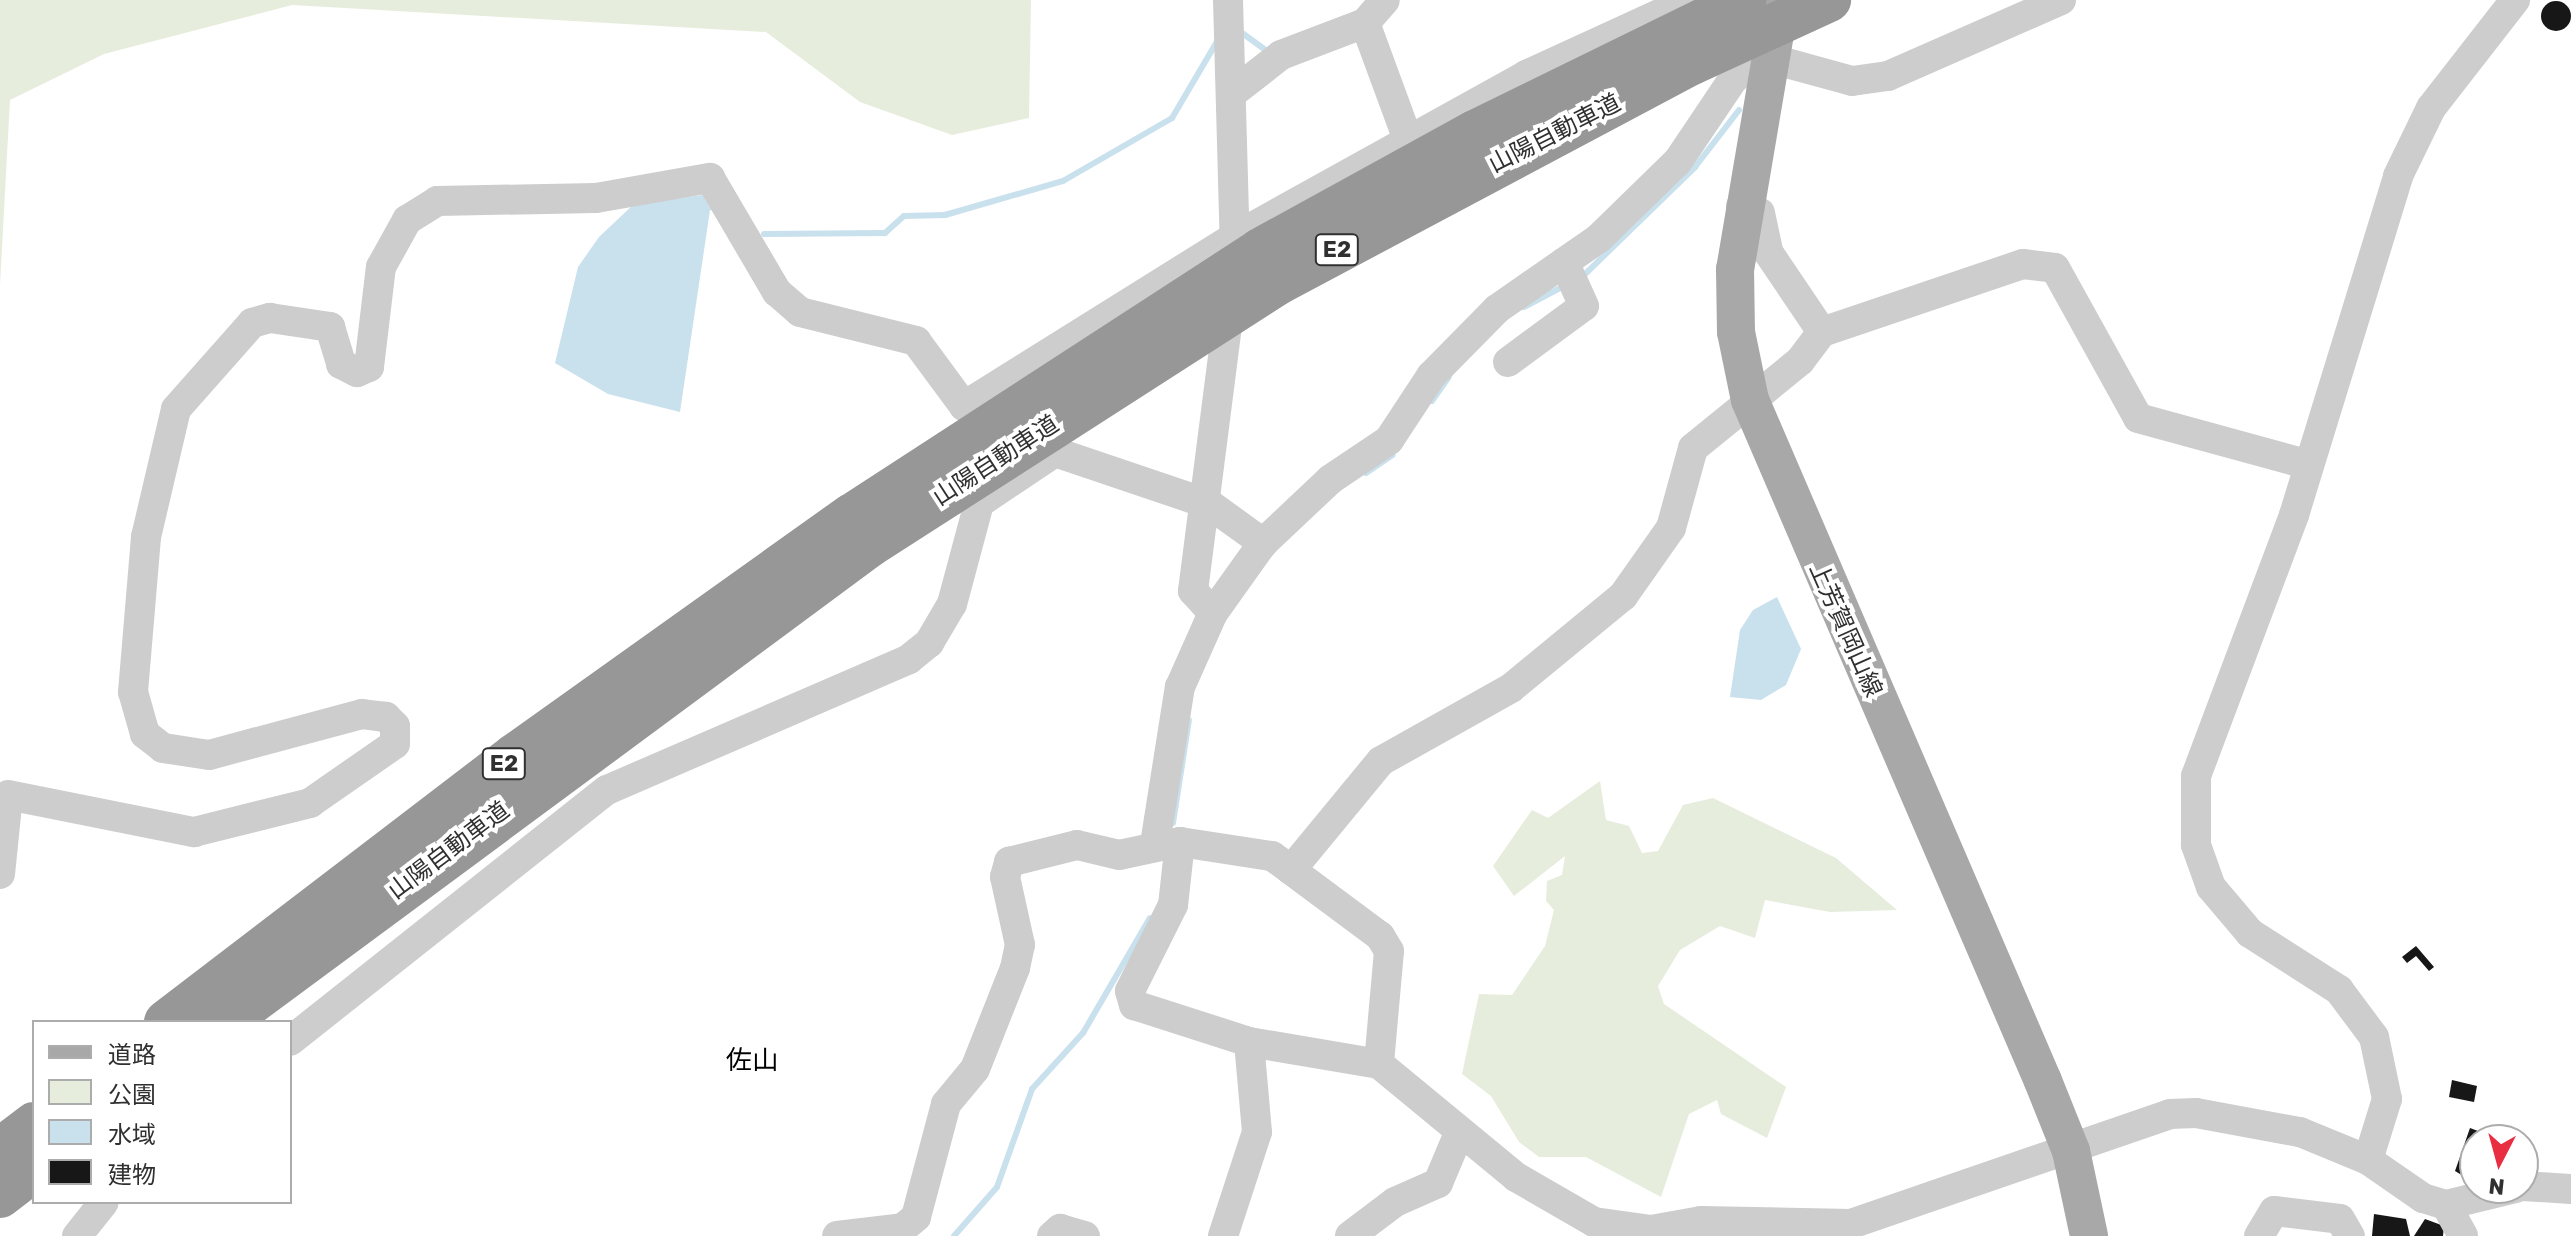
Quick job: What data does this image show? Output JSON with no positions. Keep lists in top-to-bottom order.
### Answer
{
  "streets": {
    "highway": ["山陽自動車道", "E2"],
    "main road": ["上芳賀岡山線"]
  },
  "districts": ["佐山"],
  "legend": [
    "道路",
    "公園",
    "水域",
    "建物"
  ],
  "north": "bottom"
}
